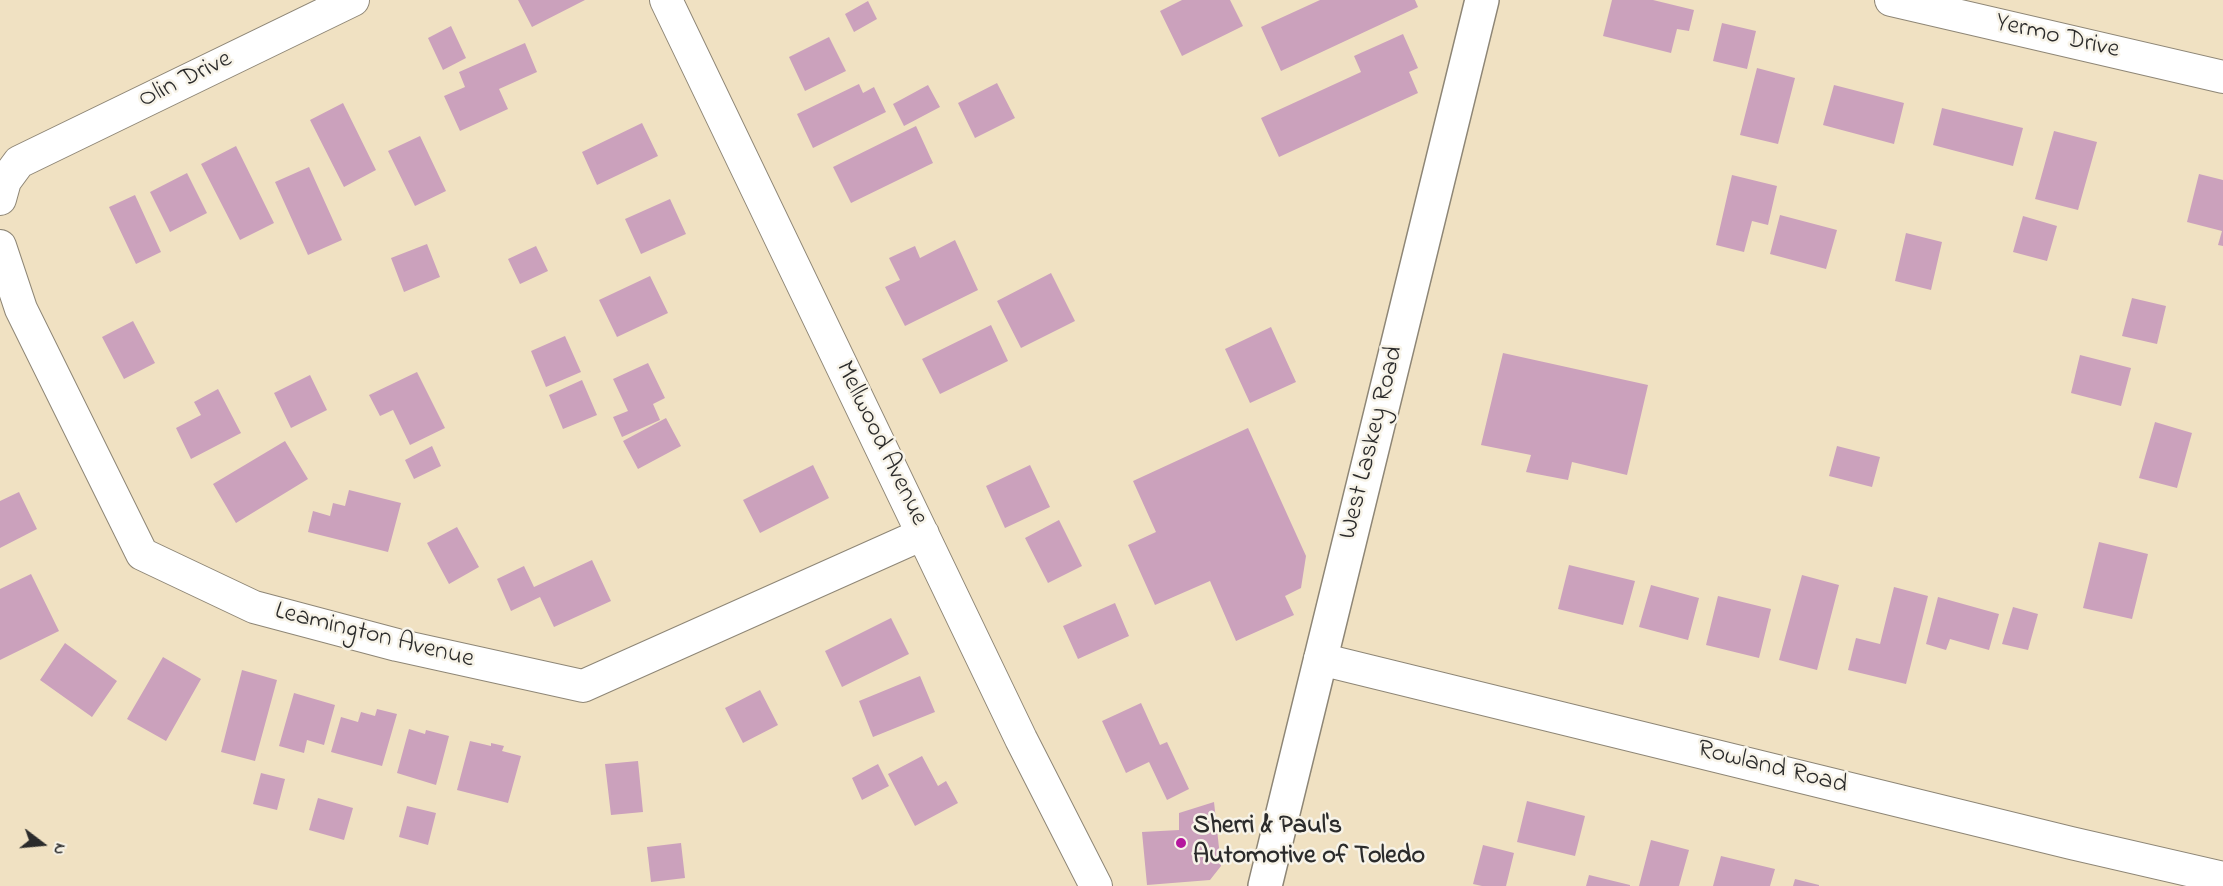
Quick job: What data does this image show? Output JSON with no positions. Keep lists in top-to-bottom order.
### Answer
{
  "streets": {
    "main road": ["West Laskey Road"],
    "street": [
      "Yermo Drive",
      "Olin Drive",
      "Mellwood Avenue",
      "Leamington Avenue",
      "Rowland Road"
    ]
  },
  "crossings": [
    ["West Laskey Road", "Rowland Road"],
    ["Mellwood Avenue", "Leamington Avenue"]
  ],
  "places": ["Sherri & Paul's Automotive of Toledo"],
  "north": "right"
}
